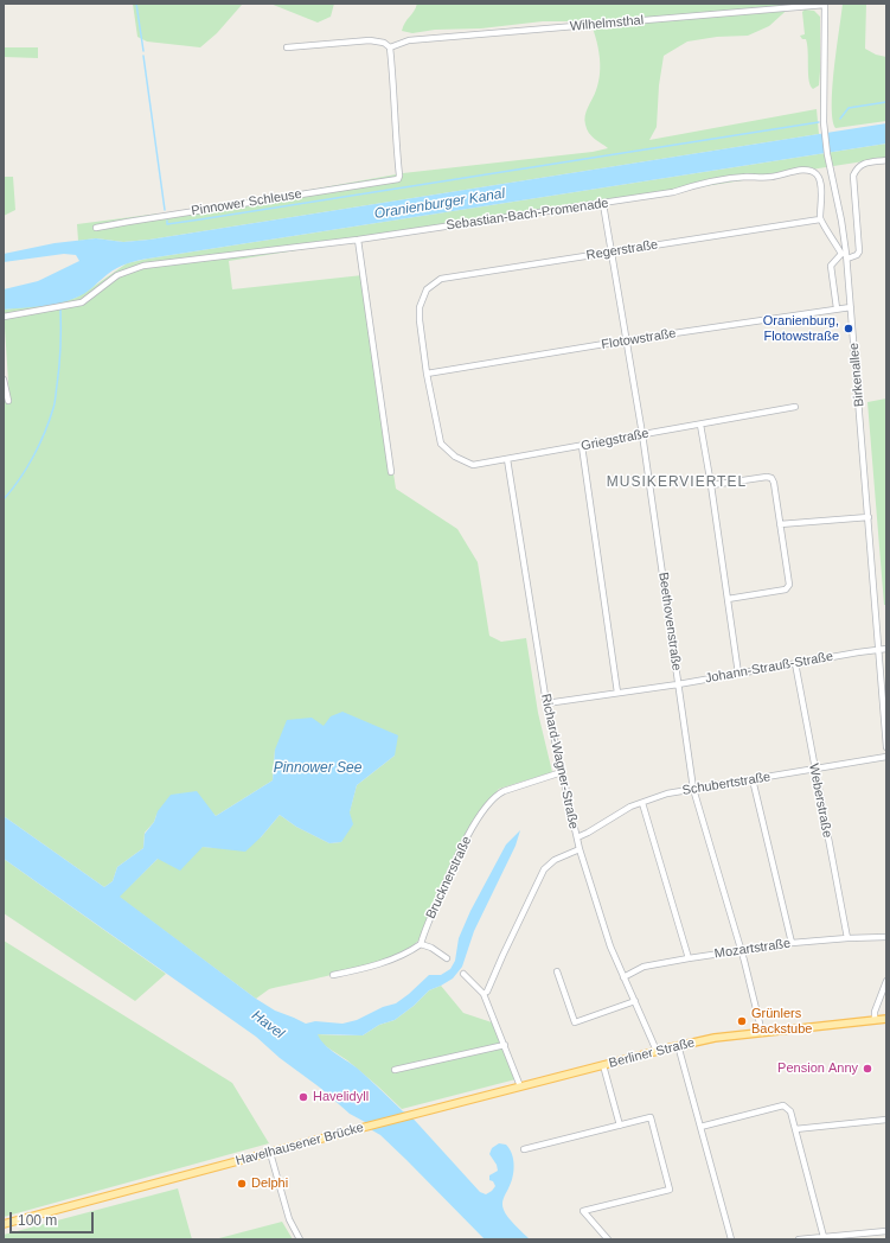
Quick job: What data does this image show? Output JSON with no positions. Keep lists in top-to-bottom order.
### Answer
{
  "streets": {
    "main road": ["Berliner Straße", "Havelhausener Brücke"],
    "street": [
      "Wilhelmsthal",
      "Pinnower Schleuse",
      "Sebastian-Bach-Promenade",
      "Regerstraße",
      "Flotowstraße",
      "Birkenallee",
      "Griegstraße",
      "Beethovenstraße",
      "Johann-Strauß-Straße",
      "Richard-Wagner-Straße",
      "Schubertstraße",
      "Weberstraße",
      "Brucknerstraße",
      "Mozartstraße"
    ]
  },
  "crossings": [
    ["Wilhelmsthal", "Pinnower Schleuse"],
    ["Wilhelmsthal", "Birkenallee"],
    ["Sebastian-Bach-Promenade", "Regerstraße"],
    ["Sebastian-Bach-Promenade", "Beethovenstraße"],
    ["Regerstraße", "Flotowstraße"],
    ["Regerstraße", "Griegstraße"],
    ["Regerstraße", "Beethovenstraße"],
    ["Flotowstraße", "Birkenallee"],
    ["Flotowstraße", "Griegstraße"],
    ["Flotowstraße", "Beethovenstraße"],
    ["Birkenallee", "Johann-Strauß-Straße"],
    ["Griegstraße", "Beethovenstraße"],
    ["Griegstraße", "Richard-Wagner-Straße"],
    ["Beethovenstraße", "Johann-Strauß-Straße"],
    ["Beethovenstraße", "Schubertstraße"],
    ["Beethovenstraße", "Mozartstraße"],
    ["Beethovenstraße", "Berliner Straße"],
    ["Johann-Strauß-Straße", "Richard-Wagner-Straße"],
    ["Johann-Strauß-Straße", "Weberstraße"],
    ["Richard-Wagner-Straße", "Schubertstraße"],
    ["Richard-Wagner-Straße", "Brucknerstraße"],
    ["Richard-Wagner-Straße", "Mozartstraße"],
    ["Richard-Wagner-Straße", "Berliner Straße"],
    ["Schubertstraße", "Weberstraße"],
    ["Weberstraße", "Mozartstraße"],
    ["Berliner Straße", "Havelhausener Brücke"]
  ],
  "districts": ["MUSIKERVIERTEL"],
  "water": ["Oranienburger Kanal", "Pinnower See", "Havel"],
  "places": [
    "Oranienburg, Flotowstraße",
    "Grünlers Backstube",
    "Pension Anny",
    "Havelidyll",
    "Delphi"
  ],
  "scale_bar": "100 m"
}
